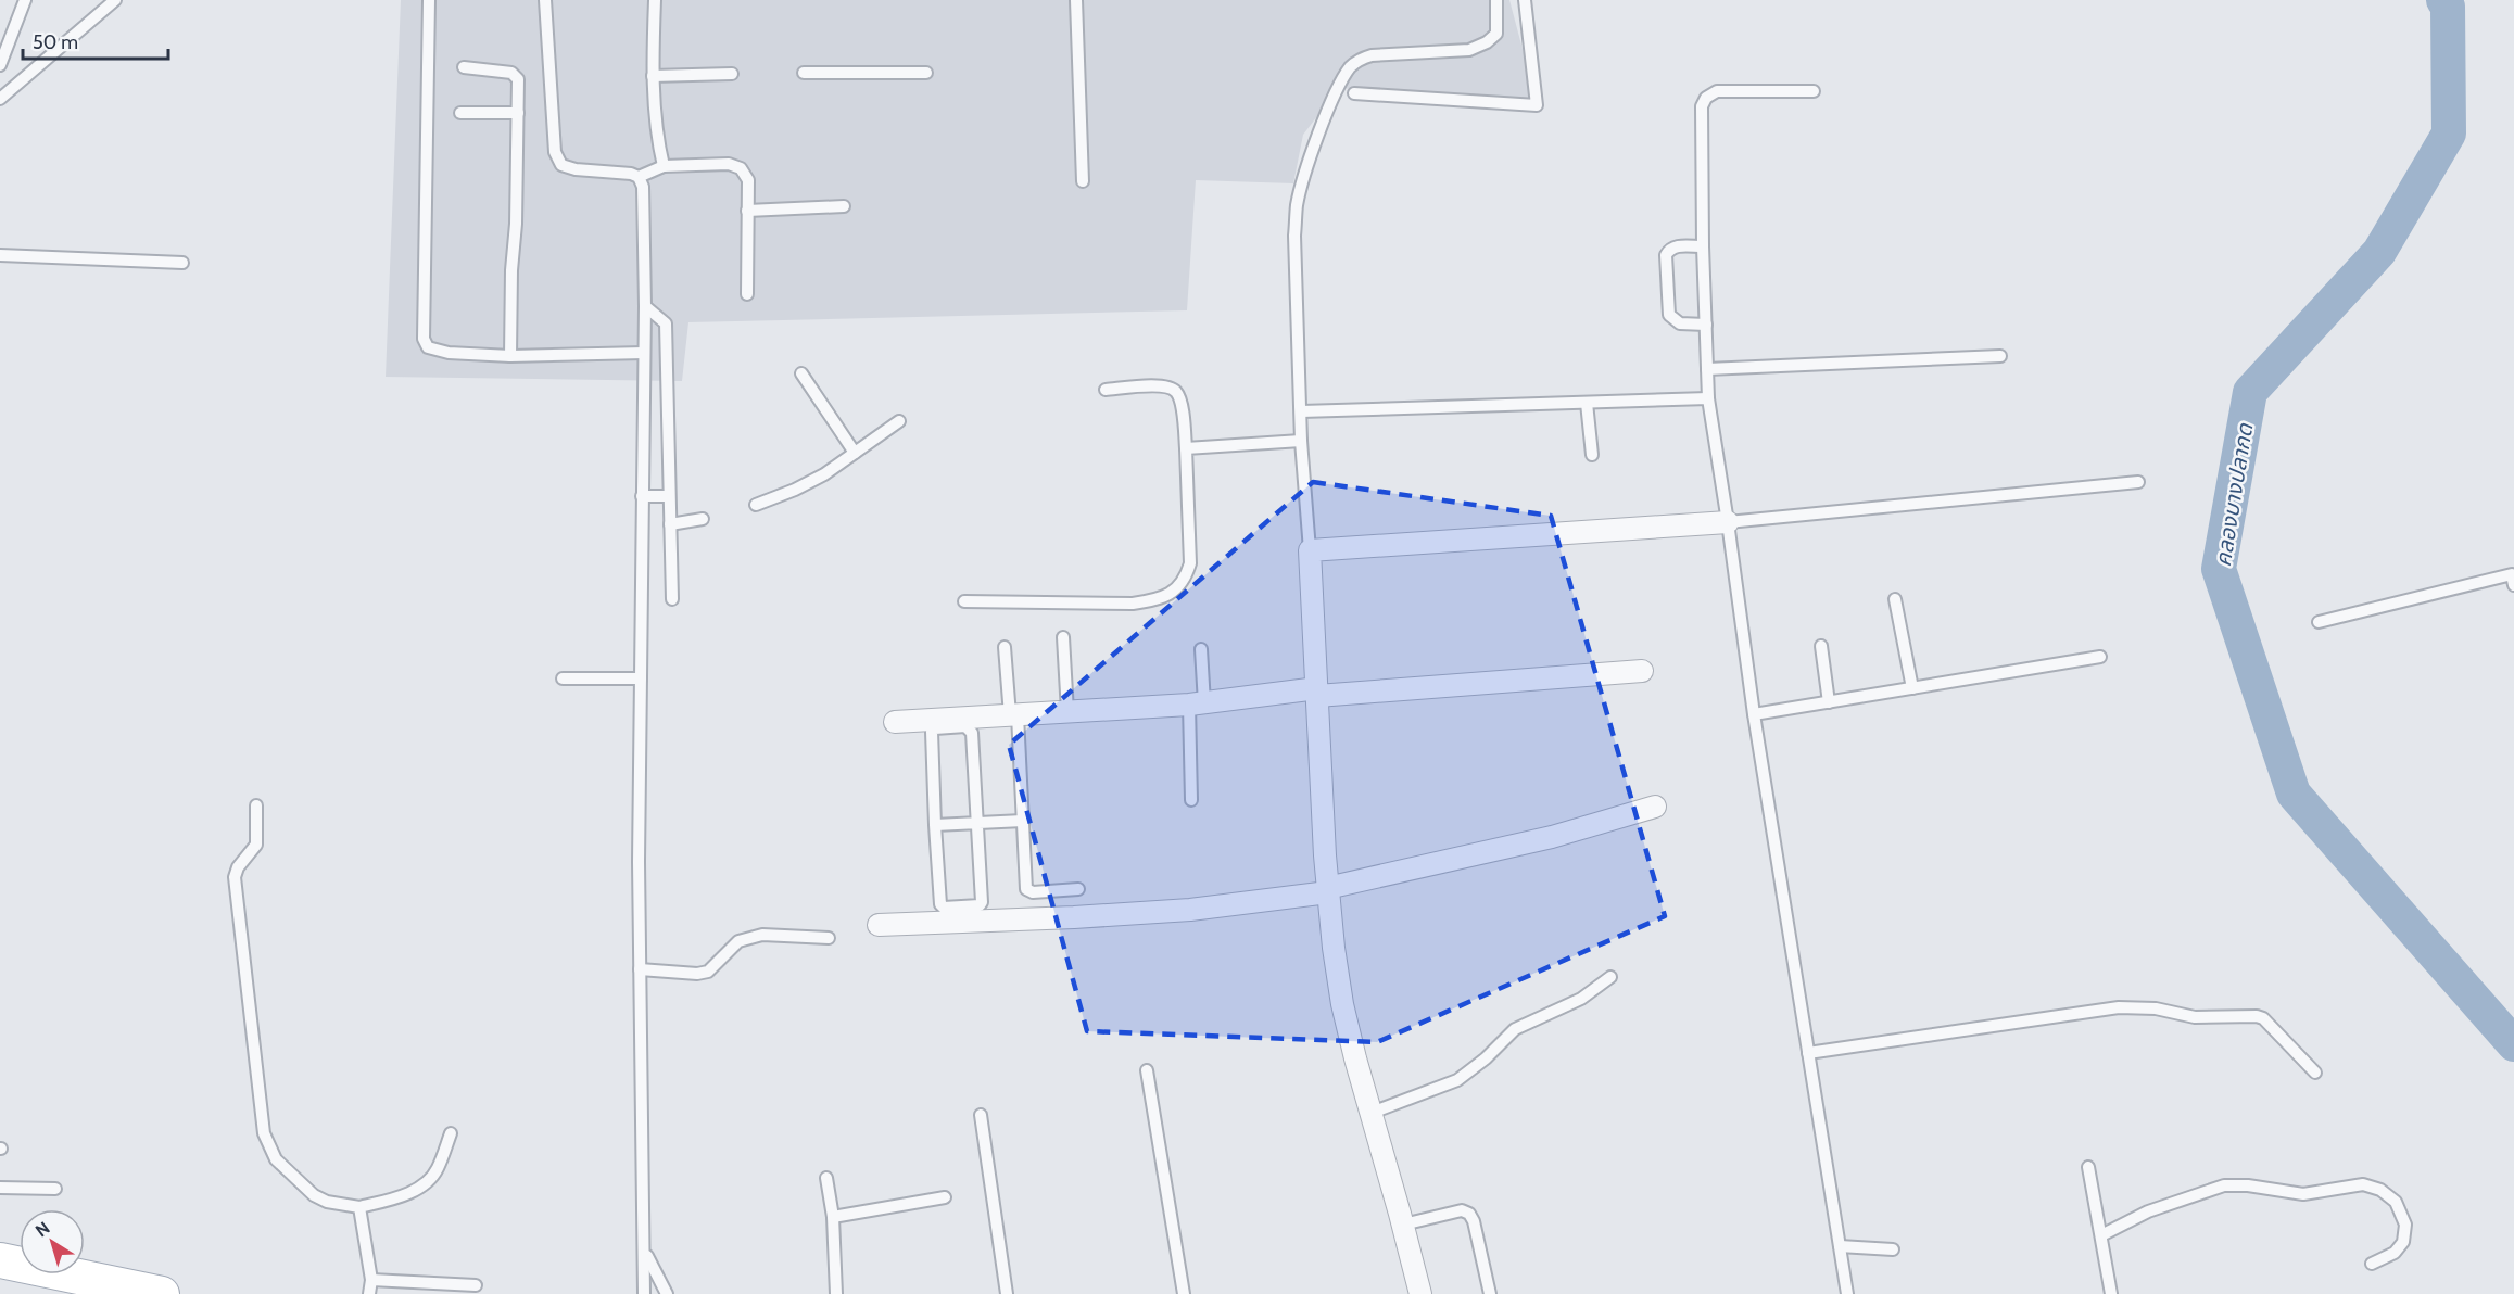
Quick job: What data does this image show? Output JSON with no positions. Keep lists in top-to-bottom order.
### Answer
{
  "water": ["คลองบางปลากด"],
  "scale_bar": "50 m",
  "north": "top left"
}
